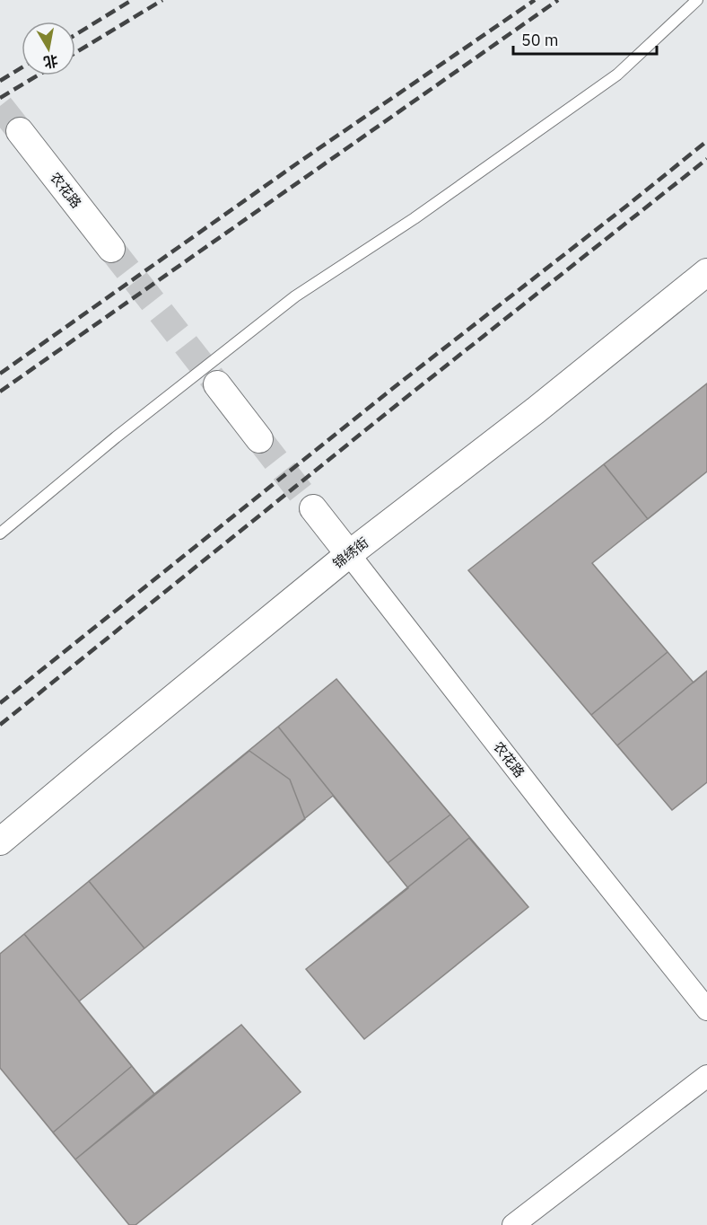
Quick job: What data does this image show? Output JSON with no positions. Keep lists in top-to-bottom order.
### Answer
{
  "streets": {
    "street": ["农花路", "锦绣街"]
  },
  "crossings": [
    ["农花路", "锦绣街"]
  ],
  "scale_bar": "50 m",
  "north": "bottom"
}
